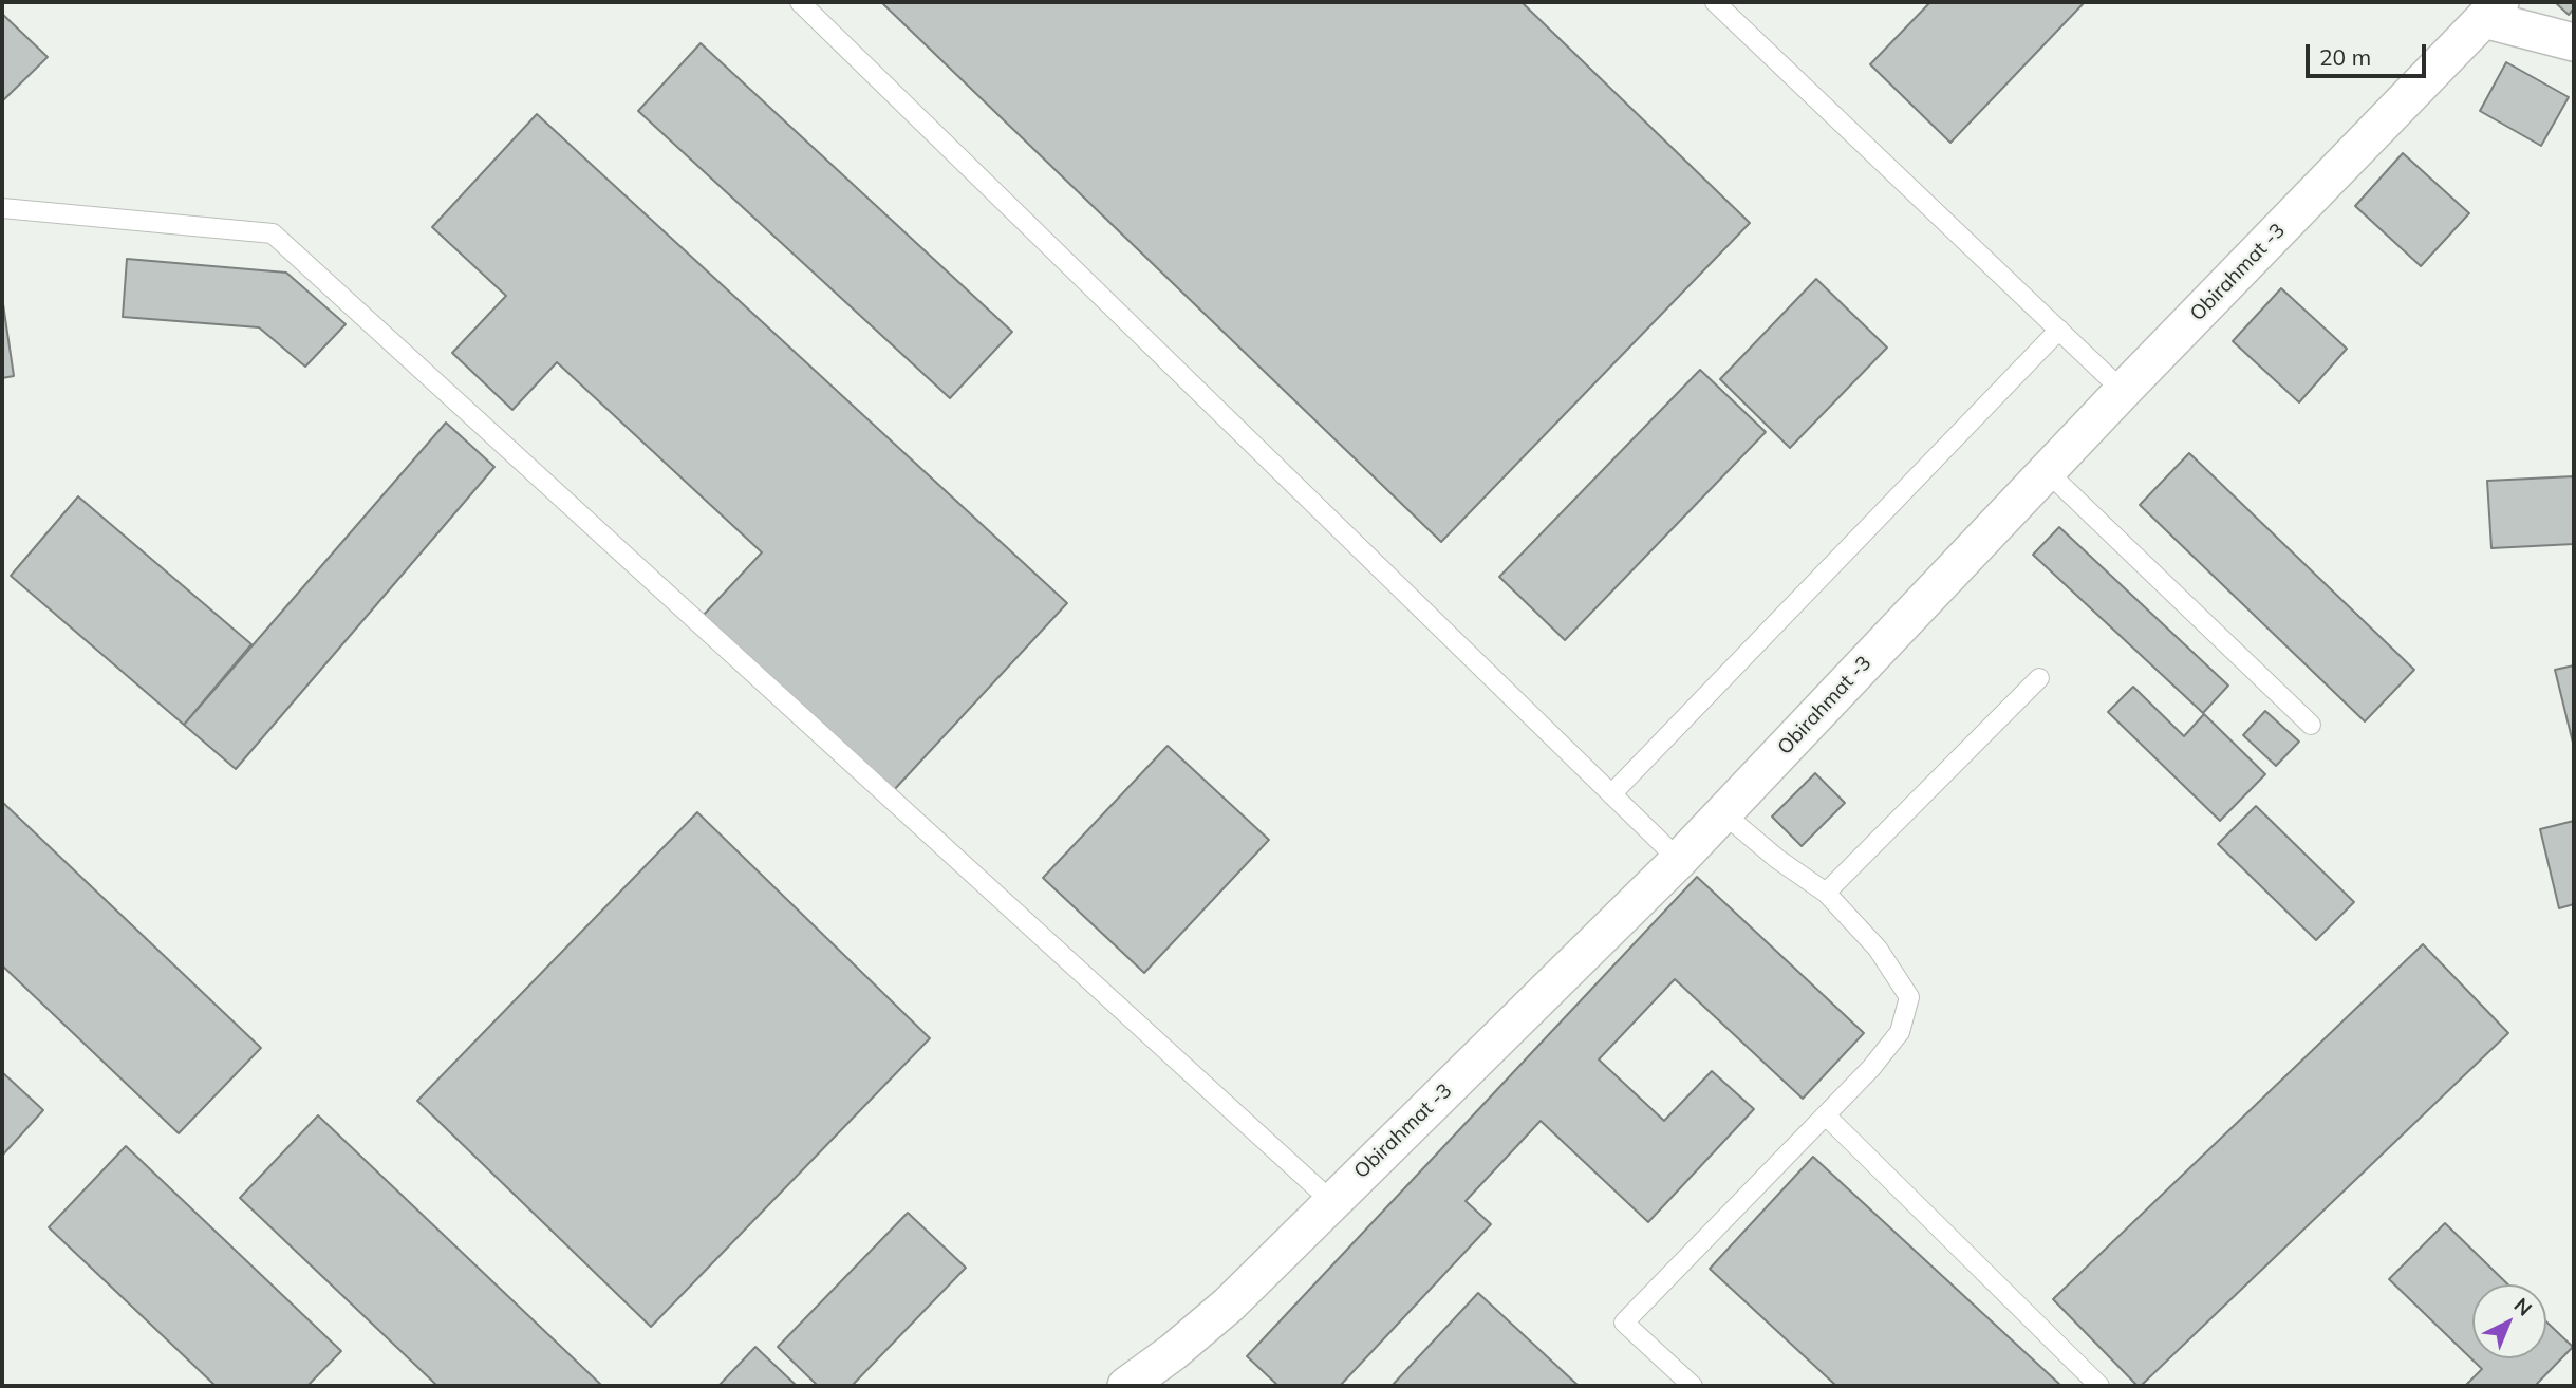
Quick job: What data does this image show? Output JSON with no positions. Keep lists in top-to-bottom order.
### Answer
{
  "streets": {
    "street": ["Obirahmat -3"]
  },
  "scale_bar": "20 m",
  "north": "top right"
}
